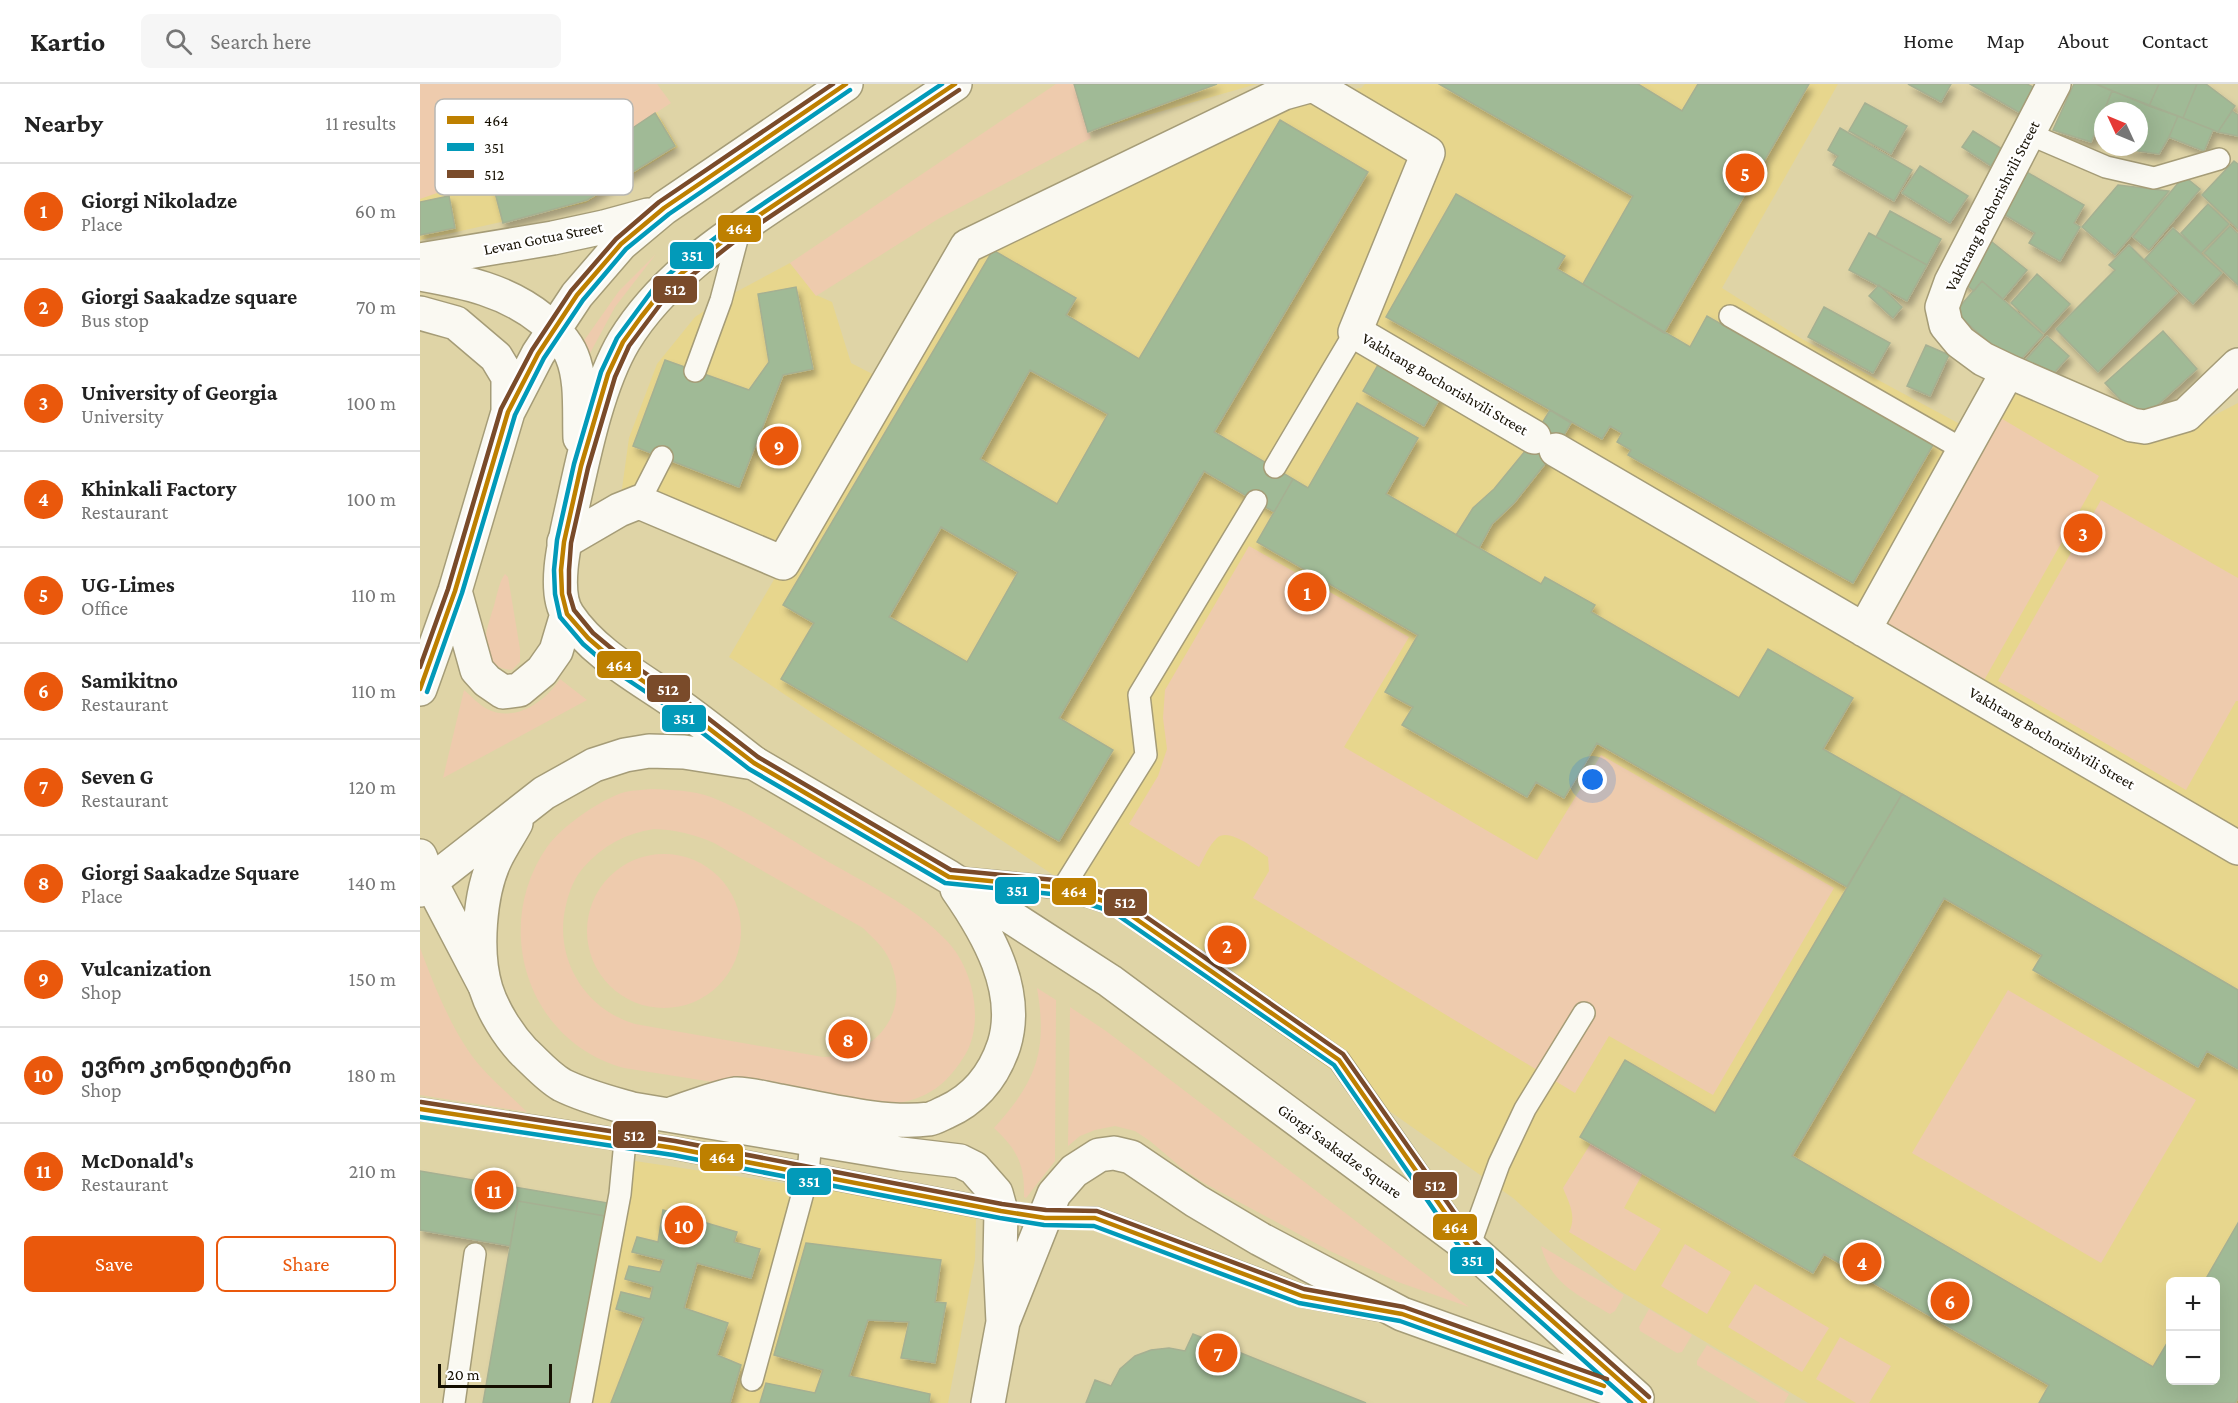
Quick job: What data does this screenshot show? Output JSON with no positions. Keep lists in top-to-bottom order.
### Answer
{
  "streets": {
    "main road": ["Vakhtang Bochorishvili Street", "Levan Gotua Street", "Giorgi Saakadze Square"]
  },
  "lines": ["transit line 464", "transit line 351", "transit line 512"],
  "legend": ["464", "351", "512"],
  "scale_bar": "20 m",
  "north": "top left",
  "page": {
    "header": "Kartio",
    "search": "Search here",
    "nav": [
      "Home",
      "Map",
      "About",
      "Contact"
    ],
    "heading": ["Nearby", "11 results"],
    "pins": [
      "5",
      "9",
      "3",
      "1",
      "2",
      "8",
      "11",
      "10",
      "4",
      "6",
      "7"
    ],
    "list": [
      {
        "mark": "1",
        "name": "Giorgi Nikoladze",
        "note": "Place",
        "value": "60 m"
      },
      {
        "mark": "2",
        "name": "Giorgi Saakadze square",
        "note": "Bus stop",
        "value": "70 m"
      },
      {
        "mark": "3",
        "name": "University of Georgia",
        "note": "University",
        "value": "100 m"
      },
      {
        "mark": "4",
        "name": "Khinkali Factory",
        "note": "Restaurant",
        "value": "100 m"
      },
      {
        "mark": "5",
        "name": "UG-Limes",
        "note": "Office",
        "value": "110 m"
      },
      {
        "mark": "6",
        "name": "Samikitno",
        "note": "Restaurant",
        "value": "110 m"
      },
      {
        "mark": "7",
        "name": "Seven G",
        "note": "Restaurant",
        "value": "120 m"
      },
      {
        "mark": "8",
        "name": "Giorgi Saakadze Square",
        "note": "Place",
        "value": "140 m"
      },
      {
        "mark": "9",
        "name": "Vulcanization",
        "note": "Shop",
        "value": "150 m"
      },
      {
        "mark": "10",
        "name": "ევრო კონდიტერი",
        "note": "Shop",
        "value": "180 m"
      },
      {
        "mark": "11",
        "name": "McDonald's",
        "note": "Restaurant",
        "value": "210 m"
      }
    ],
    "buttons": ["Save", "Share"],
    "map_buttons": ["+", "−"],
    "scale": "20 m"
  }
}
